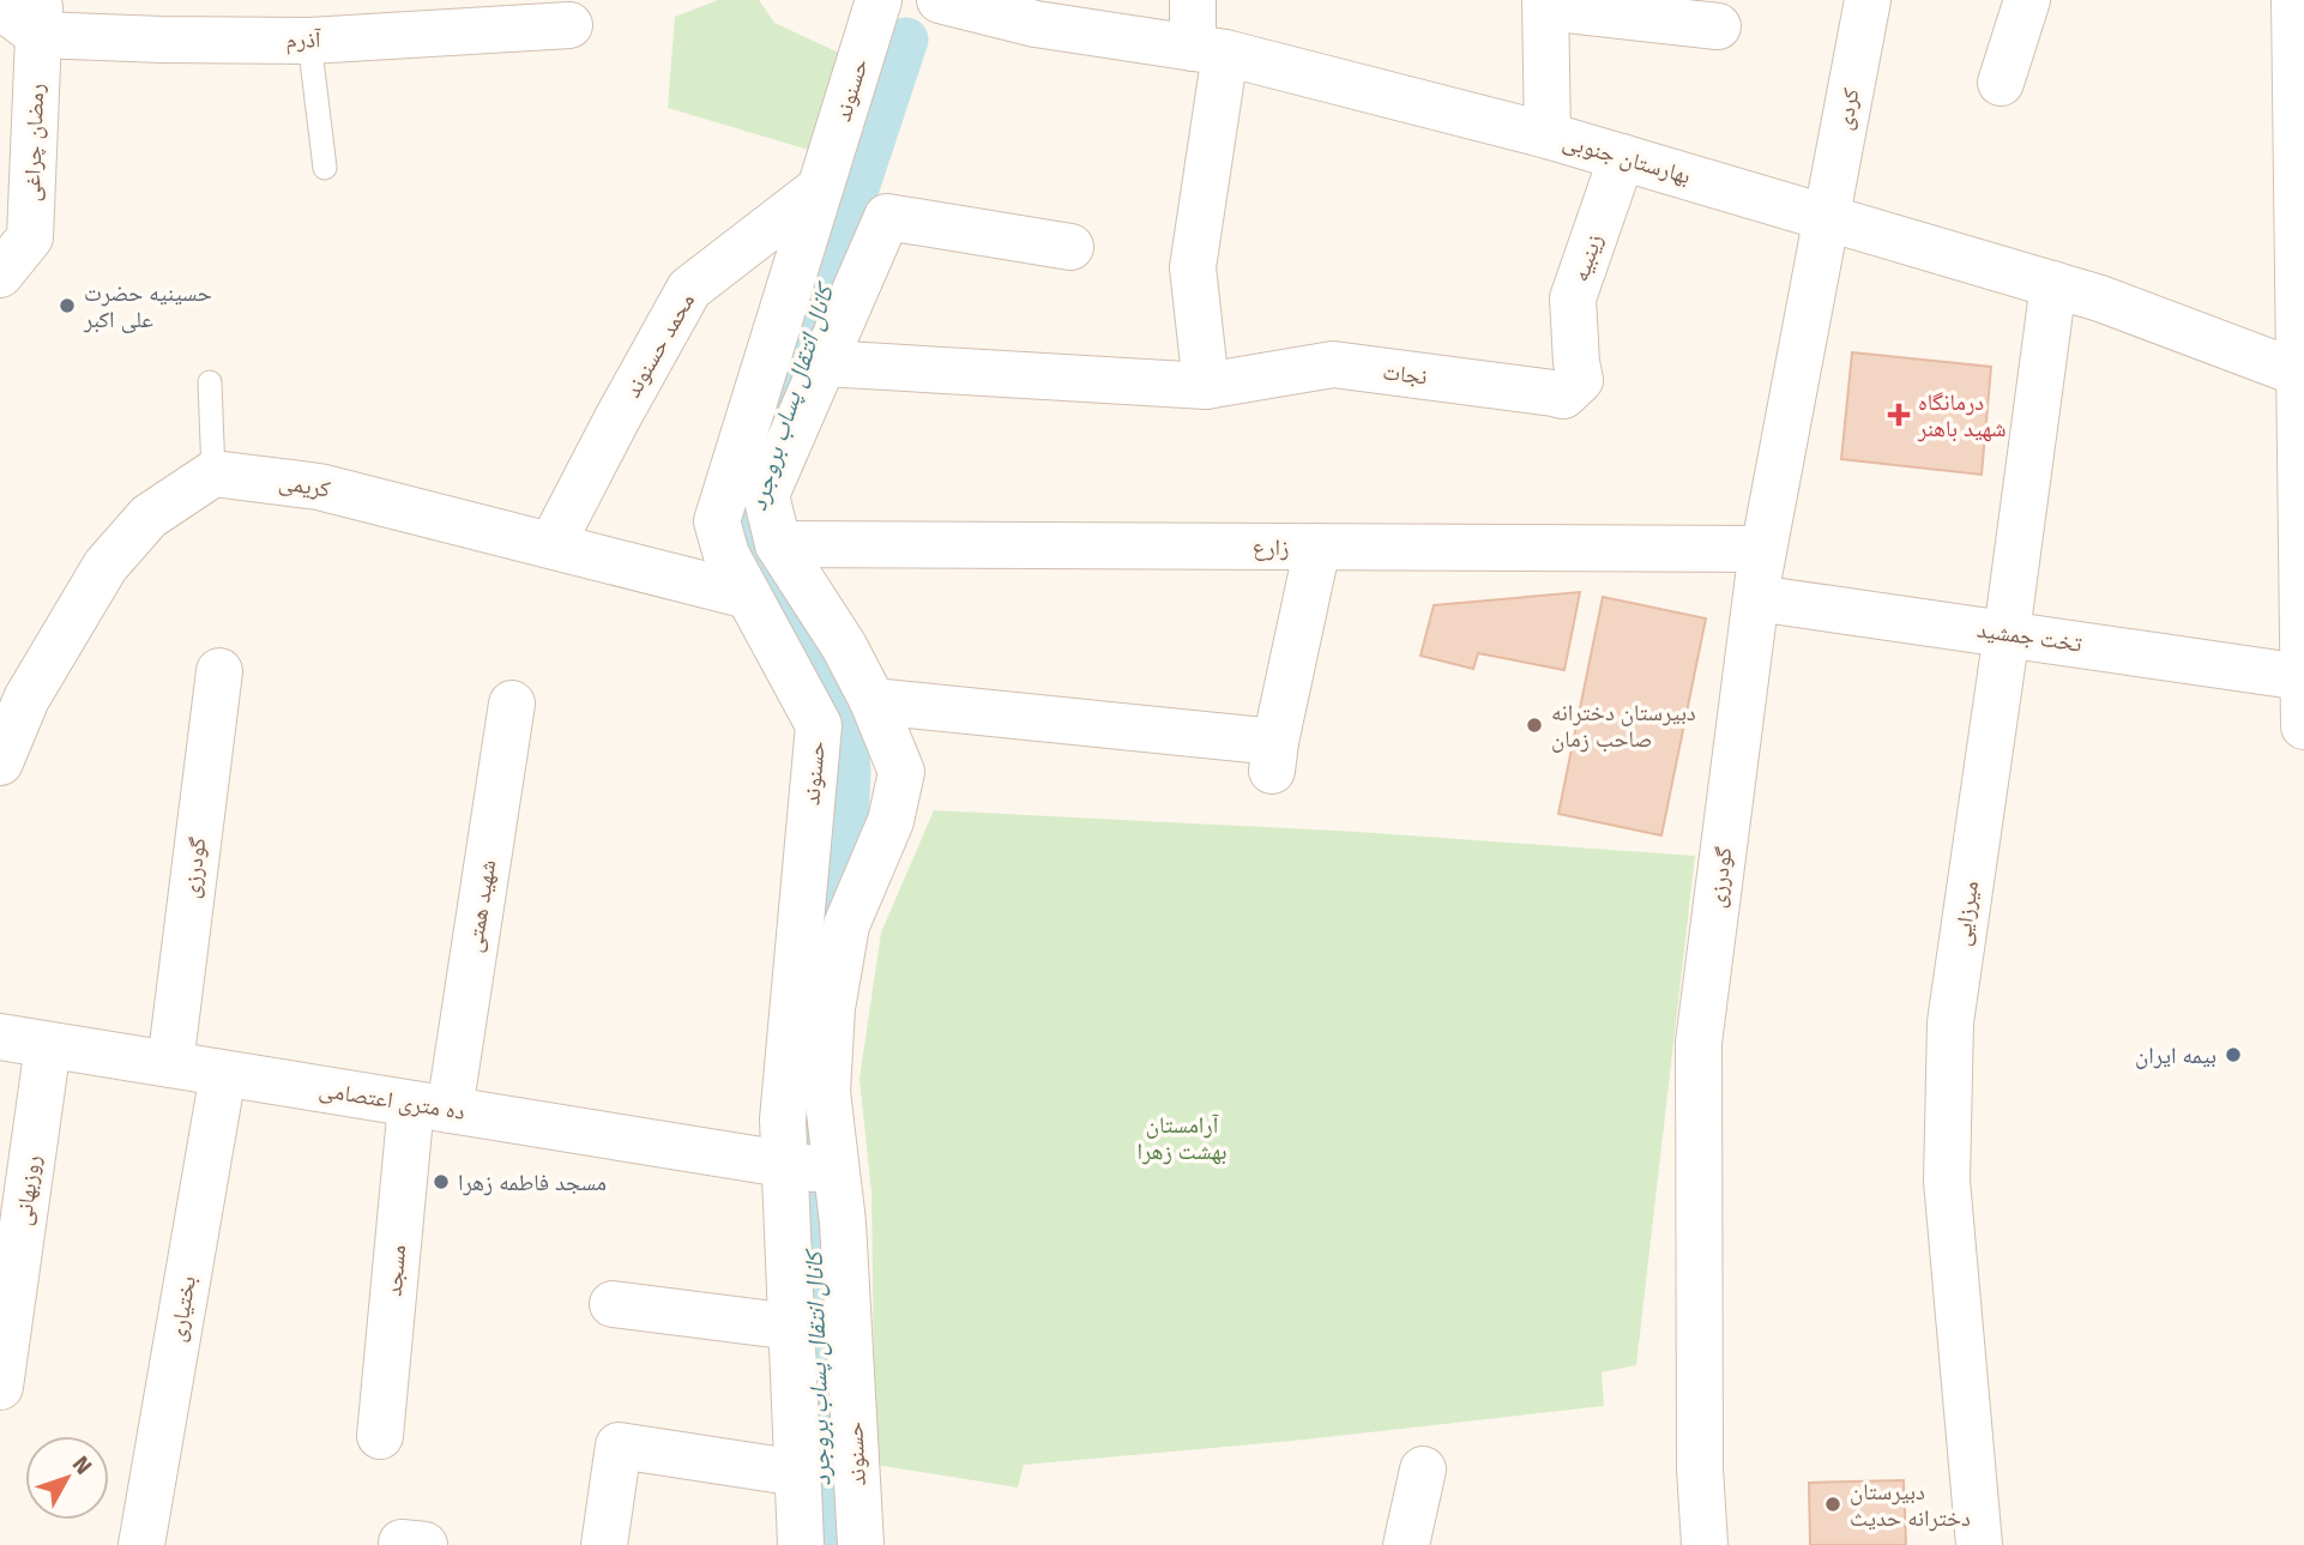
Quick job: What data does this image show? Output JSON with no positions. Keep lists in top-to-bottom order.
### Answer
{
  "streets": {
    "street": [
      "آذرم",
      "حسنوند",
      "کردی",
      "رمضان چراغی",
      "بهارستان جنوبی",
      "زینبیه",
      "محمد حسنوند",
      "نجات",
      "کریمی",
      "زارع",
      "تخت جمشید",
      "گودرزی",
      "شهید همتی",
      "میرزایی",
      "ده متری اعتصامی",
      "روزبهانی",
      "مسجد",
      "بختیاری"
    ]
  },
  "crossings": [
    ["آذرم", "رمضان چراغی"],
    ["حسنوند", "محمد حسنوند"],
    ["حسنوند", "نجات"],
    ["حسنوند", "کریمی"],
    ["حسنوند", "زارع"],
    ["حسنوند", "ده متری اعتصامی"],
    ["کردی", "بهارستان جنوبی"],
    ["کردی", "گودرزی"],
    ["بهارستان جنوبی", "زینبیه"],
    ["بهارستان جنوبی", "گودرزی"],
    ["بهارستان جنوبی", "میرزایی"],
    ["زینبیه", "نجات"],
    ["محمد حسنوند", "کریمی"],
    ["زارع", "گودرزی"],
    ["تخت جمشید", "گودرزی"],
    ["تخت جمشید", "میرزایی"],
    ["گودرزی", "ده متری اعتصامی"],
    ["شهید همتی", "ده متری اعتصامی"],
    ["شهید همتی", "مسجد"],
    ["ده متری اعتصامی", "روزبهانی"],
    ["ده متری اعتصامی", "مسجد"],
    ["ده متری اعتصامی", "بختیاری"]
  ],
  "water": ["کانال انتقال پساب بروجرد"],
  "parks": ["آرامستان بهشت زهرا"],
  "places": {
    "other": [
      "حسینیه حضرت علی اکبر",
      "دبیرستان دخترانه صاحب زمان",
      "بیمه ایران",
      "مسجد فاطمه زهرا",
      "دبیرستان دخترانه حدیث"
    ],
    "health": ["درمانگاه شهید باهنر"]
  },
  "north": "top right"
}
